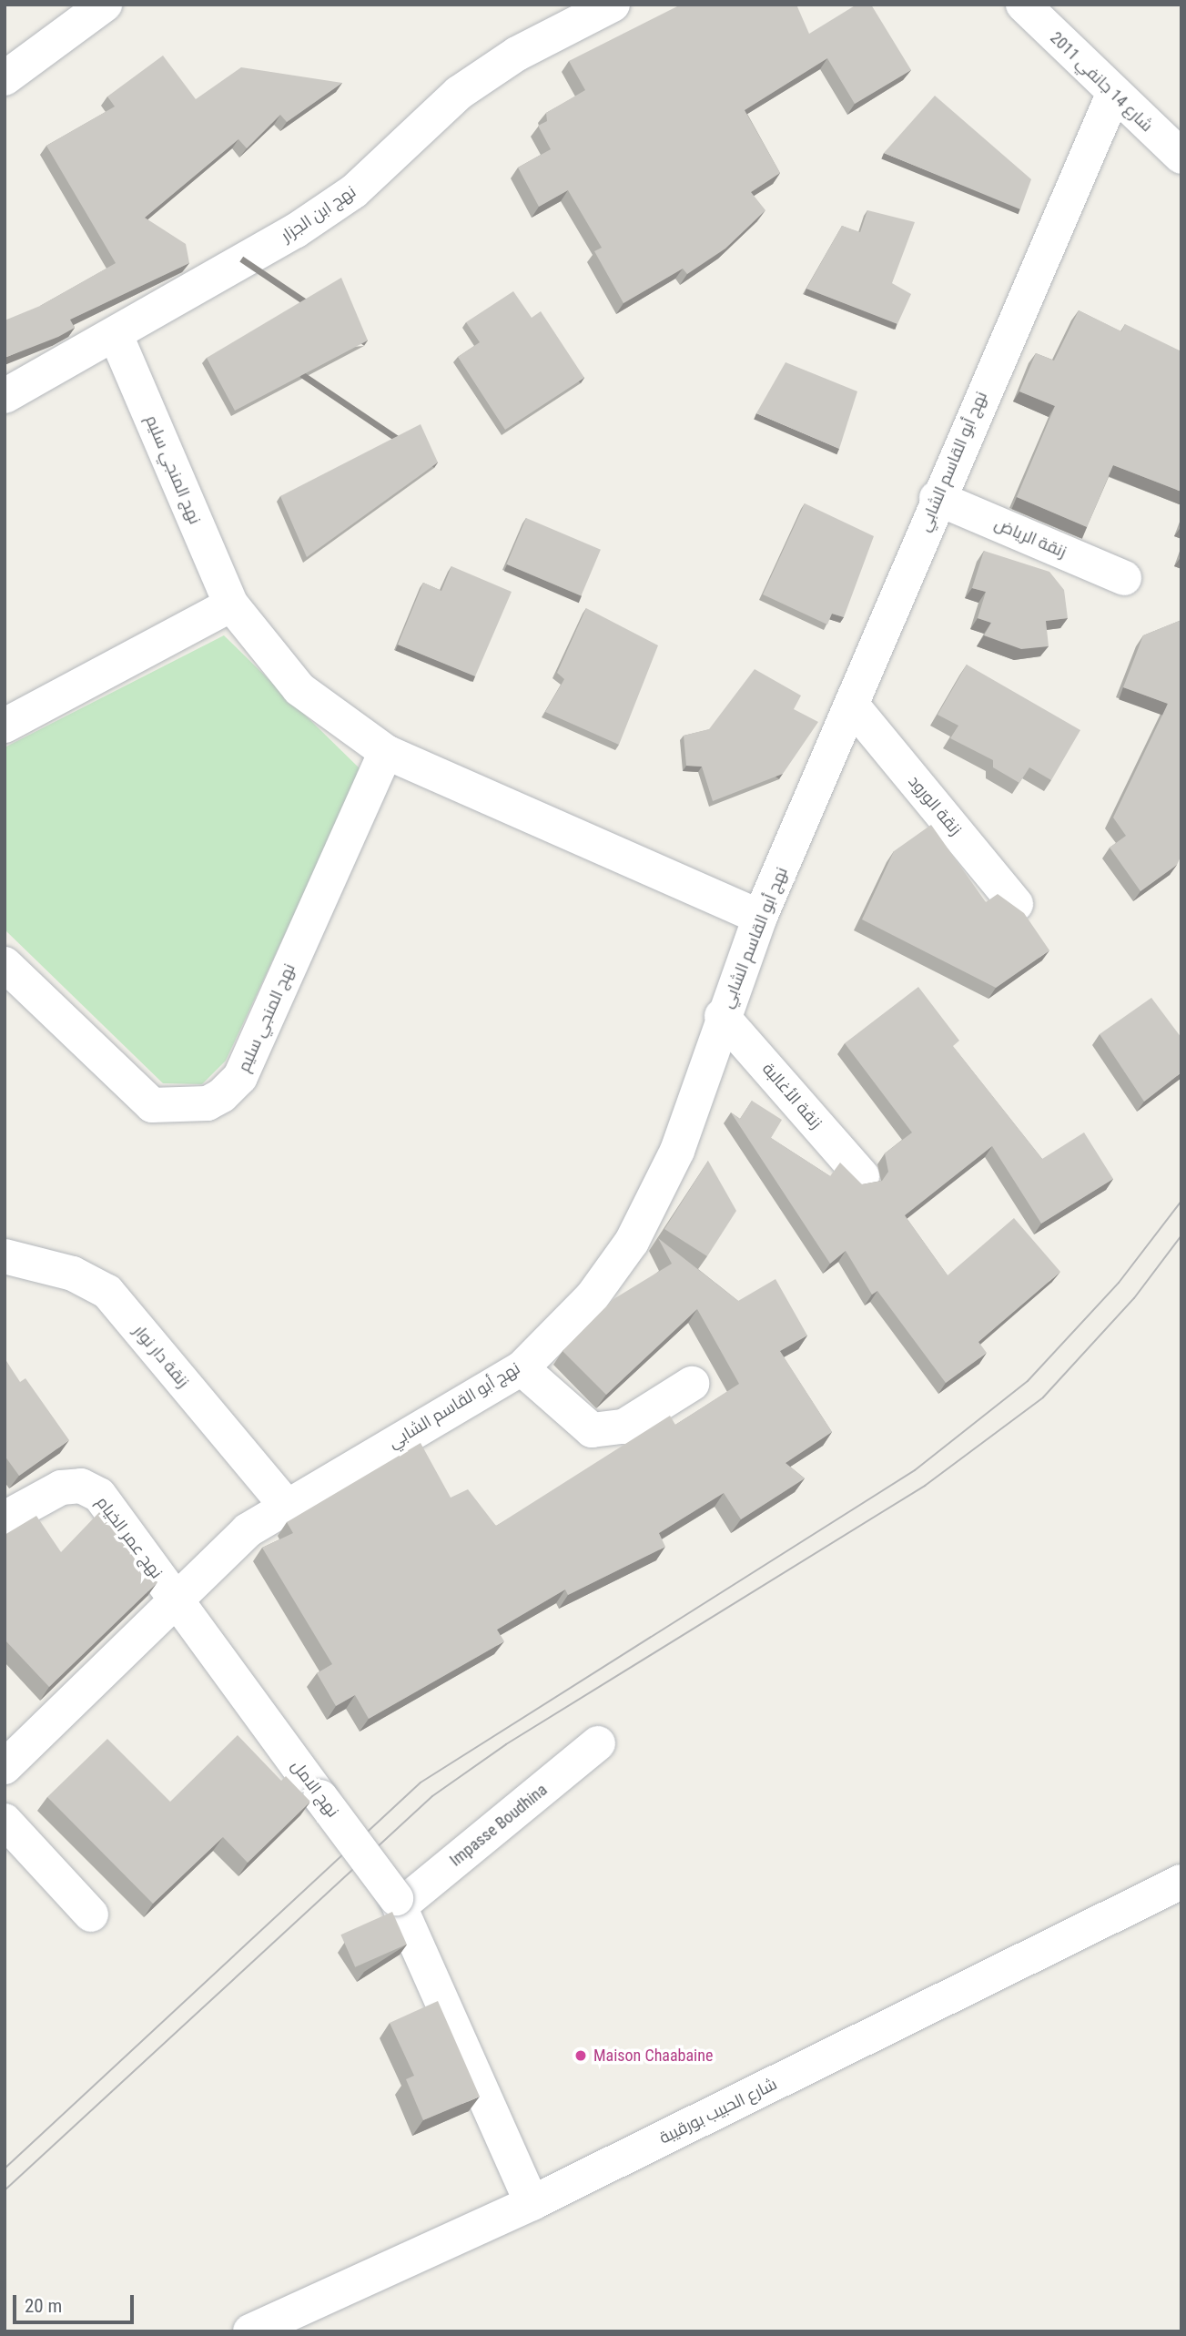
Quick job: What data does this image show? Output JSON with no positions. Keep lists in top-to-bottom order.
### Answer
{
  "streets": {
    "street": [
      "شارع 14 جانفي 2011",
      "نهج ابن الجزار",
      "نهج أبو القاسم الشابي",
      "نهج المنجي سليم",
      "زنقة الرياض",
      "زنقة الورود",
      "زنقة الأغالبة",
      "زنقة دار نوار",
      "نهج عمر الخيام",
      "نهج الامل",
      "Impasse Boudhina",
      "شارع الحبيب بورقيبة"
    ]
  },
  "crossings": [
    ["شارع 14 جانفي 2011", "نهج أبو القاسم الشابي"],
    ["نهج ابن الجزار", "نهج المنجي سليم"],
    ["نهج أبو القاسم الشابي", "نهج المنجي سليم"],
    ["نهج أبو القاسم الشابي", "زنقة الرياض"],
    ["نهج أبو القاسم الشابي", "زنقة الورود"],
    ["نهج أبو القاسم الشابي", "زنقة الأغالبة"],
    ["نهج أبو القاسم الشابي", "زنقة دار نوار"],
    ["نهج أبو القاسم الشابي", "نهج عمر الخيام"],
    ["نهج أبو القاسم الشابي", "نهج الامل"],
    ["نهج عمر الخيام", "نهج الامل"],
    ["نهج الامل", "Impasse Boudhina"],
    ["نهج الامل", "شارع الحبيب بورقيبة"]
  ],
  "places": ["Maison Chaabaine"],
  "scale_bar": "20 m"
}
